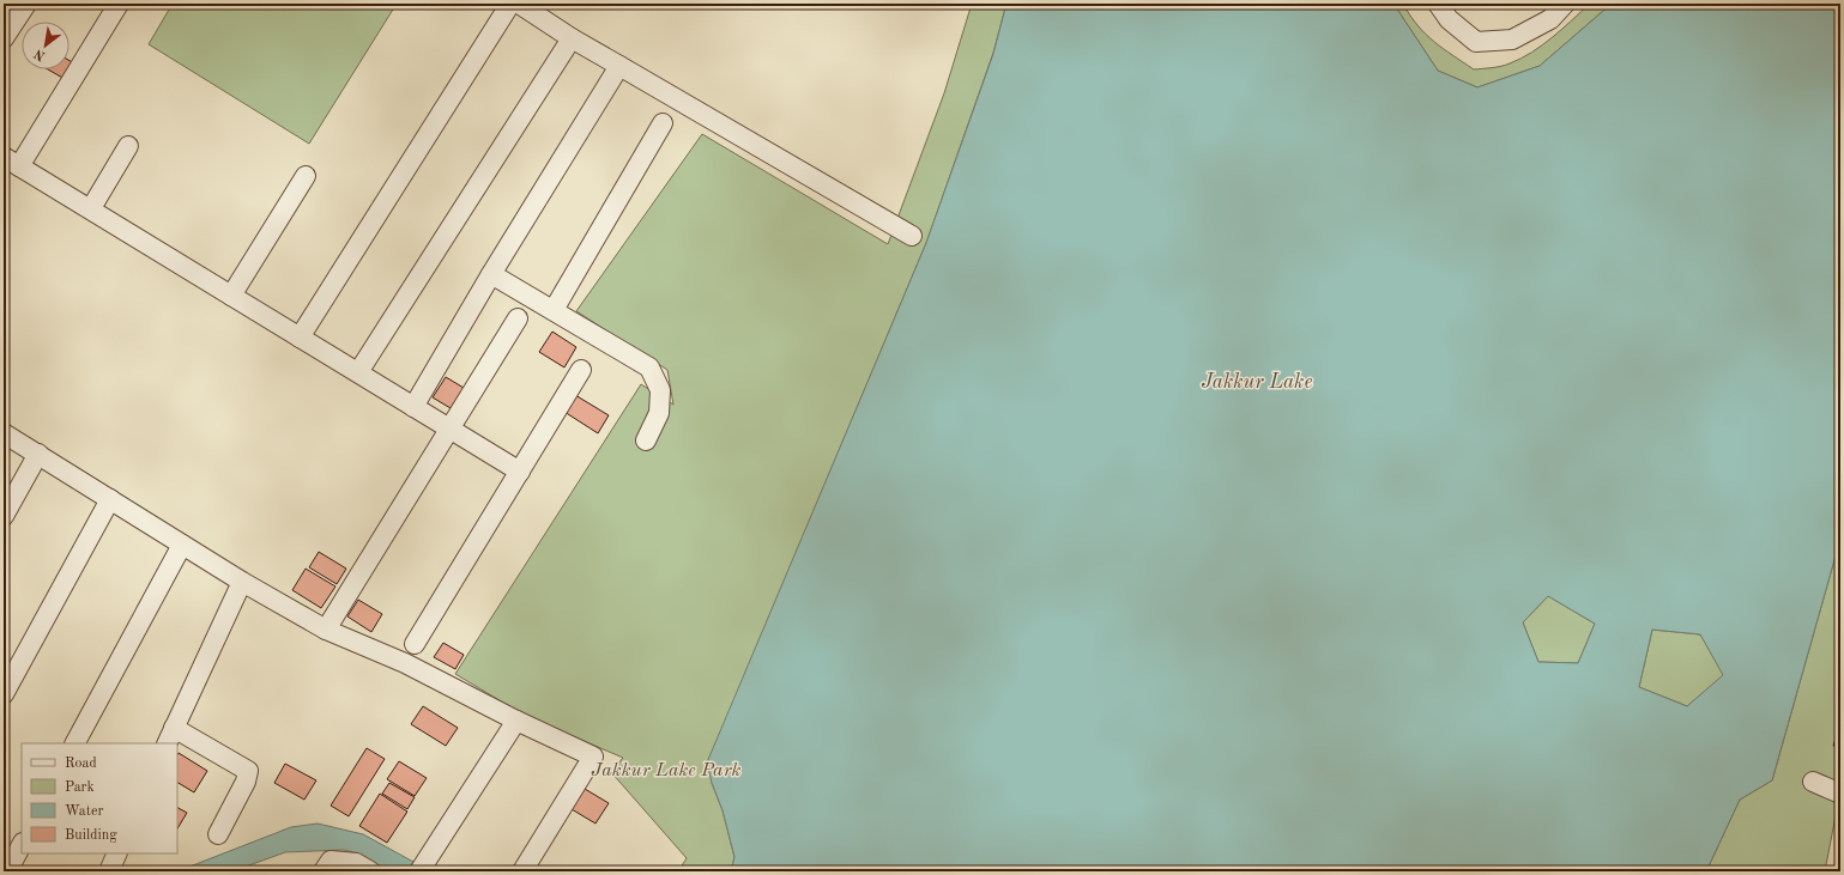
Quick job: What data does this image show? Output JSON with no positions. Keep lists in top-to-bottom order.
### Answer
{
  "water": ["Jakkur Lake"],
  "parks": ["Jakkur Lake Park"],
  "legend": [
    "Road",
    "Park",
    "Water",
    "Building"
  ],
  "north": "bottom left"
}
